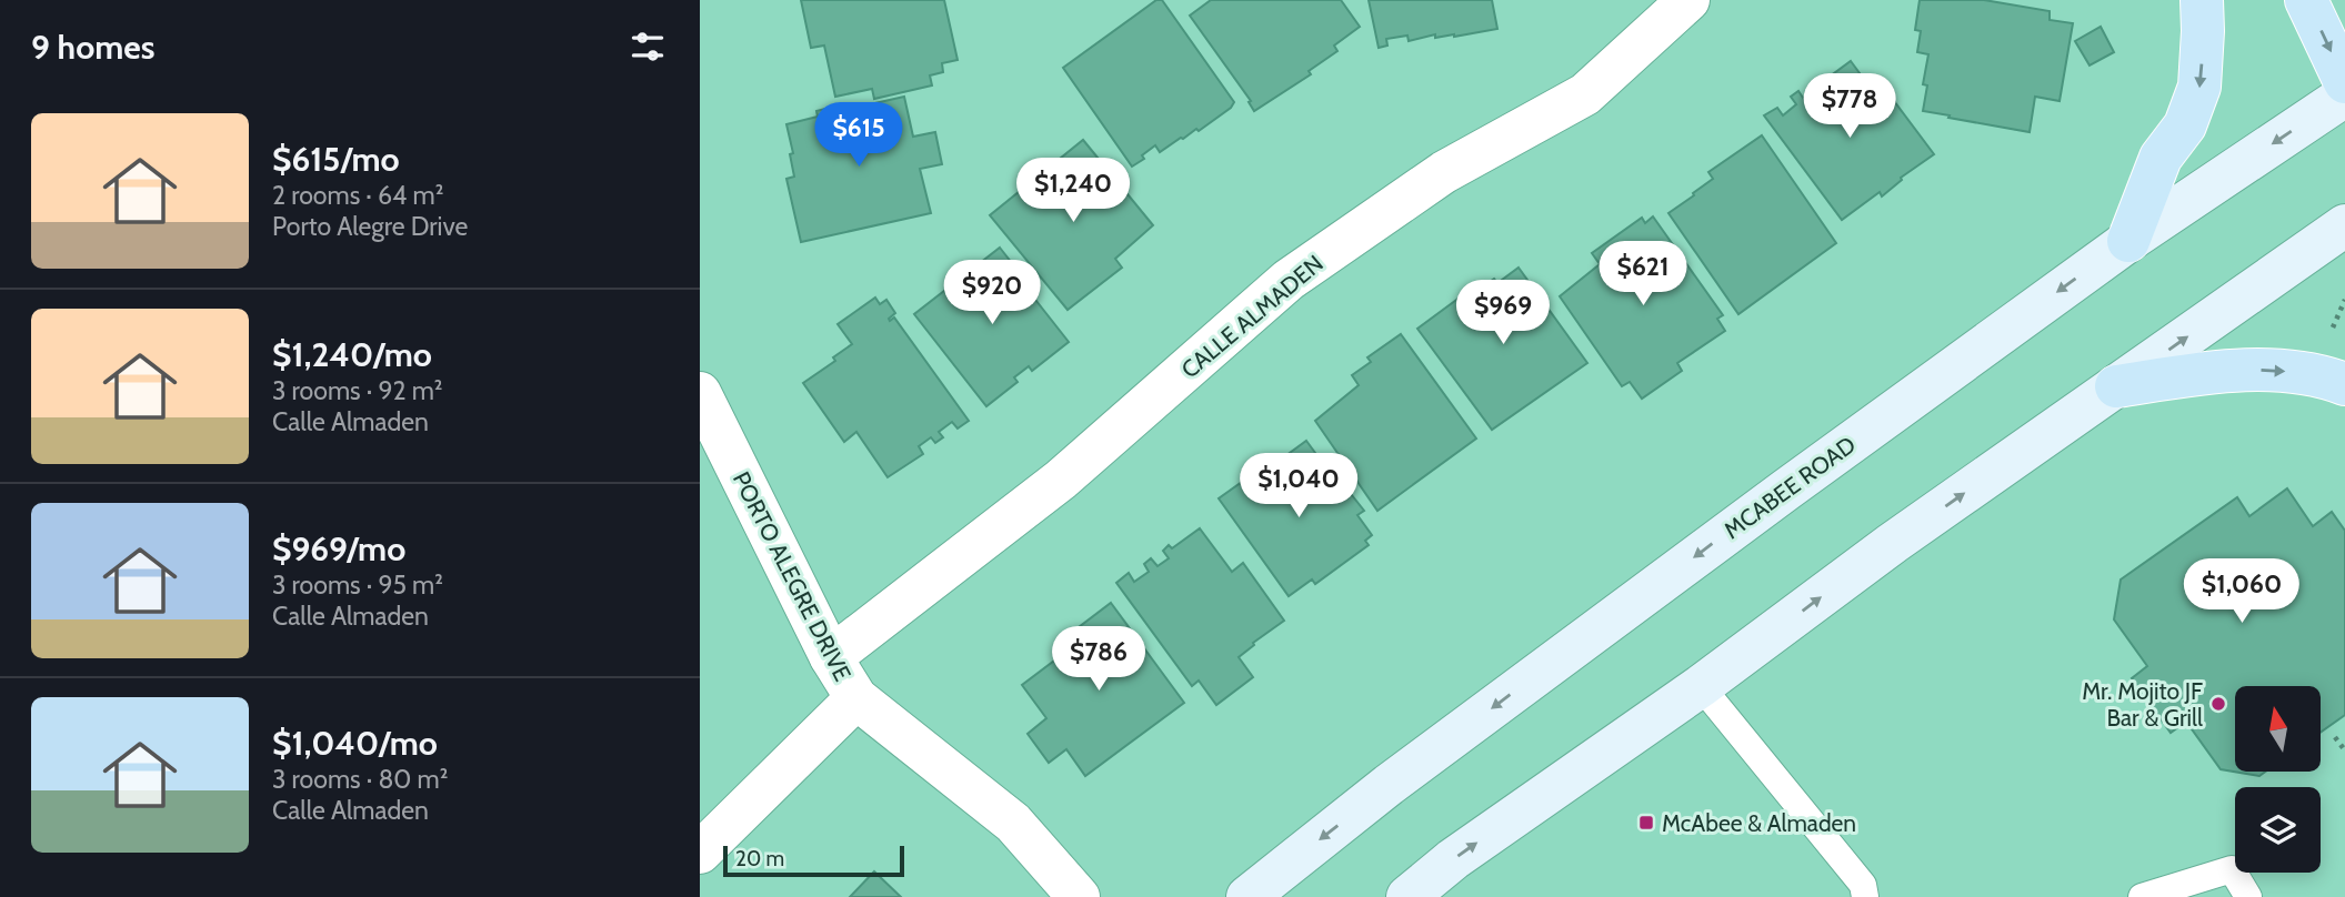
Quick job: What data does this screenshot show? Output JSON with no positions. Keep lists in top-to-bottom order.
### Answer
{
  "streets": {
    "street": ["CALLE ALMADEN", "MCABEE ROAD", "PORTO ALEGRE DRIVE"]
  },
  "crossings": [
    ["CALLE ALMADEN", "PORTO ALEGRE DRIVE"]
  ],
  "places": {
    "other": ["Mr. Mojito JF Bar & Grill"],
    "transit": ["McAbee & Almaden"]
  },
  "scale_bar": "20 m",
  "north": "top",
  "page": {
    "heading": "9 homes",
    "price": [
      "$778",
      "$615",
      "$1,240",
      "$621",
      "$920",
      "$969",
      "$1,040",
      "$1,060",
      "$786"
    ],
    "list": [
      {
        "name": "$615/mo",
        "note": "2 rooms · 64 m² · Porto Alegre Drive"
      },
      {
        "name": "$1,240/mo",
        "note": "3 rooms · 92 m² · Calle Almaden"
      },
      {
        "name": "$969/mo",
        "note": "3 rooms · 95 m² · Calle Almaden"
      },
      {
        "name": "$1,040/mo",
        "note": "3 rooms · 80 m² · Calle Almaden"
      }
    ],
    "scale": "20 m"
  }
}
